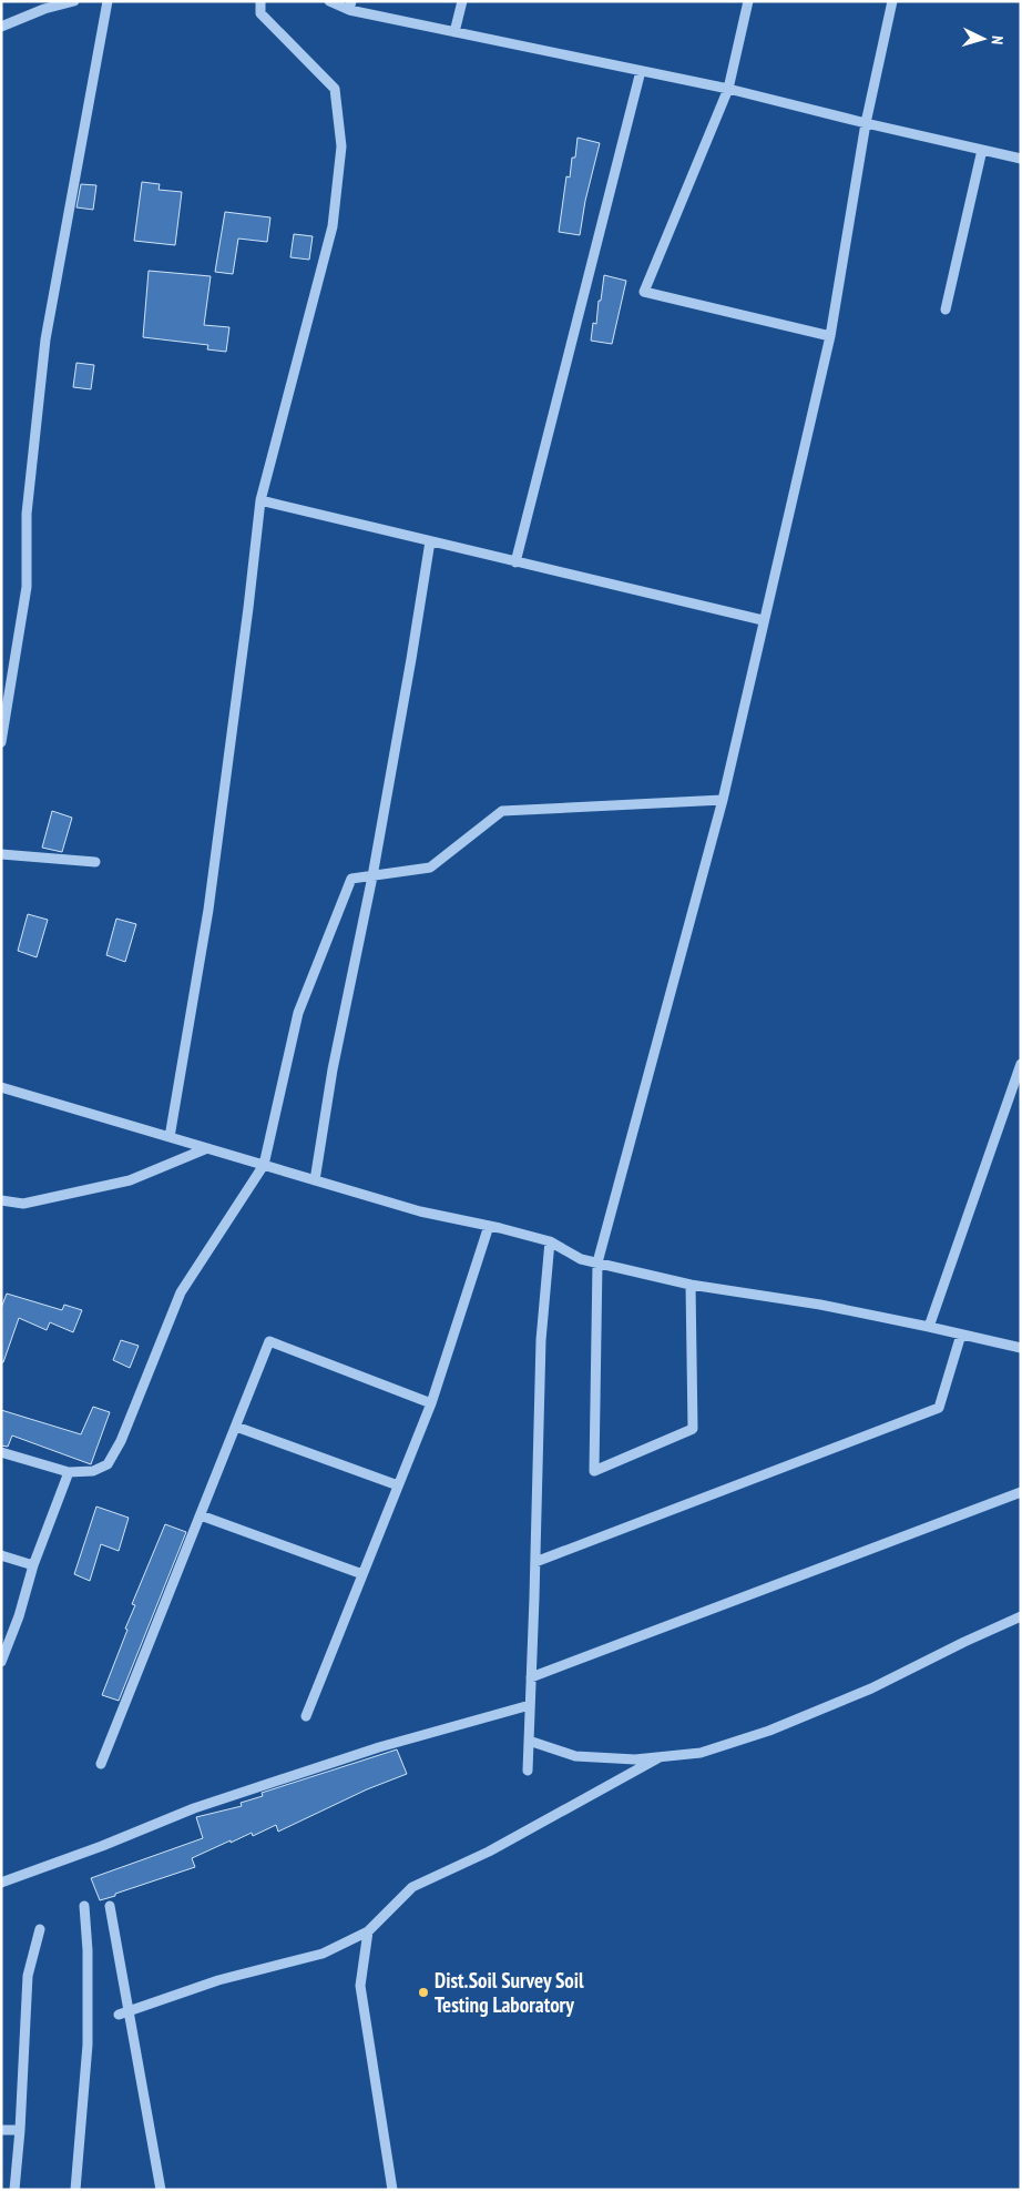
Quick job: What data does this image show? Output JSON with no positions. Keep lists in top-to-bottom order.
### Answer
{
  "places": ["Dist.Soil Survey Soil Testing Laboratory"],
  "north": "right"
}
